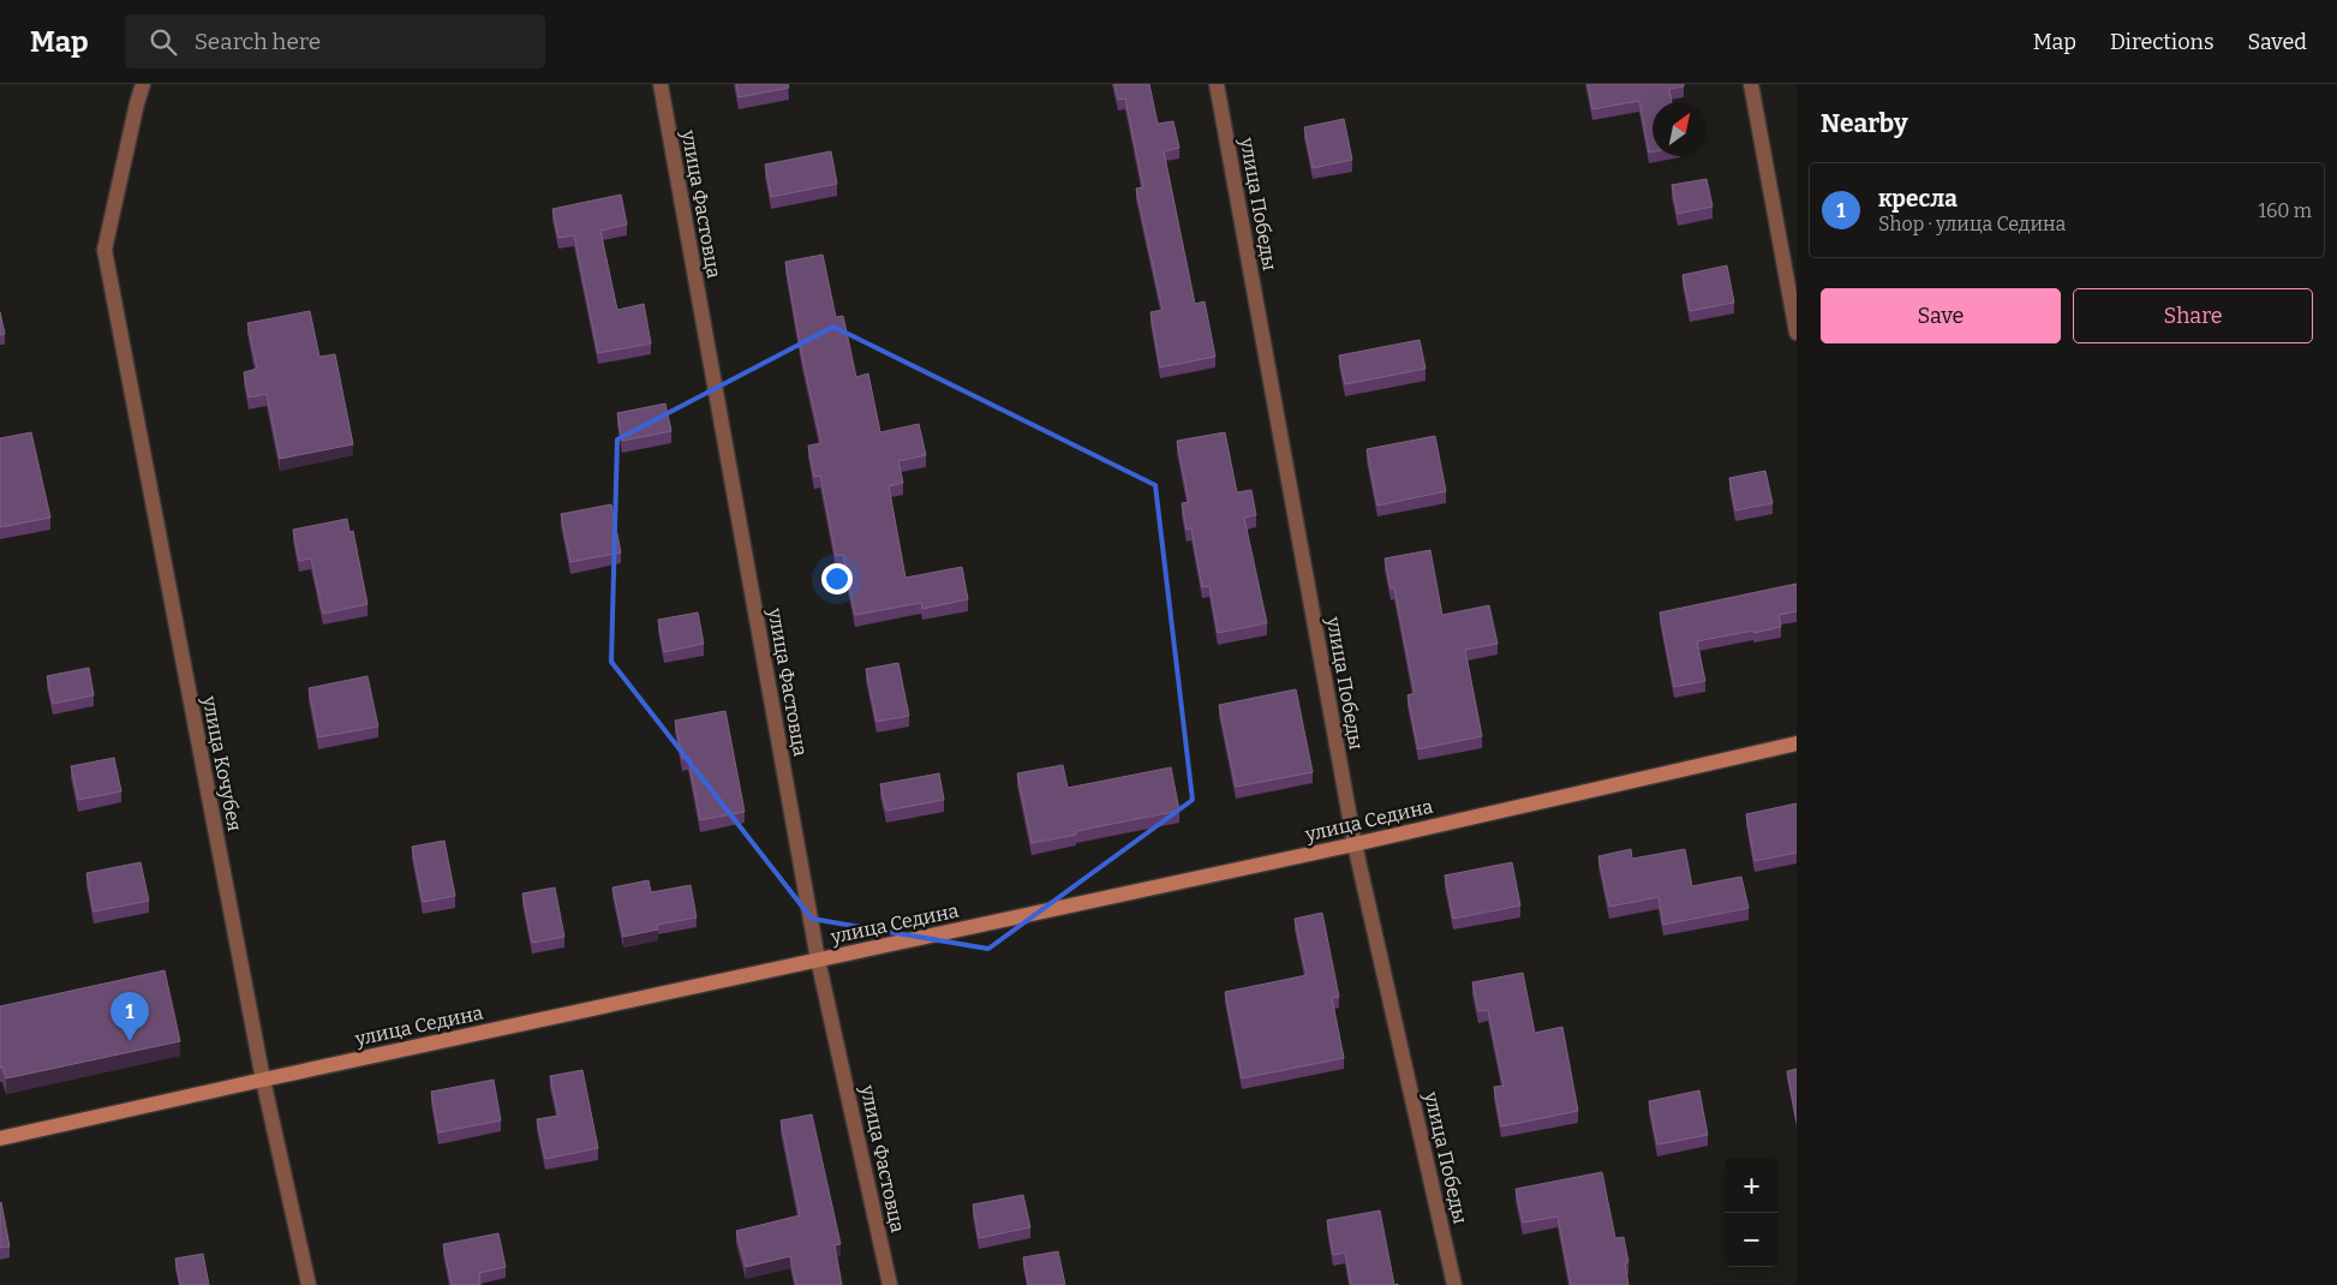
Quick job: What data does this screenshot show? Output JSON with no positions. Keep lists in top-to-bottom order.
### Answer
{
  "streets": {
    "main road": ["улица Седина"],
    "street": ["улица Фастовца", "улица Победы", "улица Кочубея"]
  },
  "crossings": [
    ["улица Фастовца", "улица Седина"],
    ["улица Победы", "улица Седина"],
    ["улица Кочубея", "улица Седина"]
  ],
  "north": "top right",
  "page": {
    "header": "Map",
    "search": "Search here",
    "nav": ["Map", "Directions", "Saved"],
    "heading": "Nearby",
    "list": [
      {
        "mark": "1",
        "name": "кресла",
        "note": "Shop · улица Седина",
        "value": "160 m"
      }
    ],
    "buttons": ["Save", "Share"],
    "pins": "1",
    "map_buttons": ["+", "−"]
  }
}
